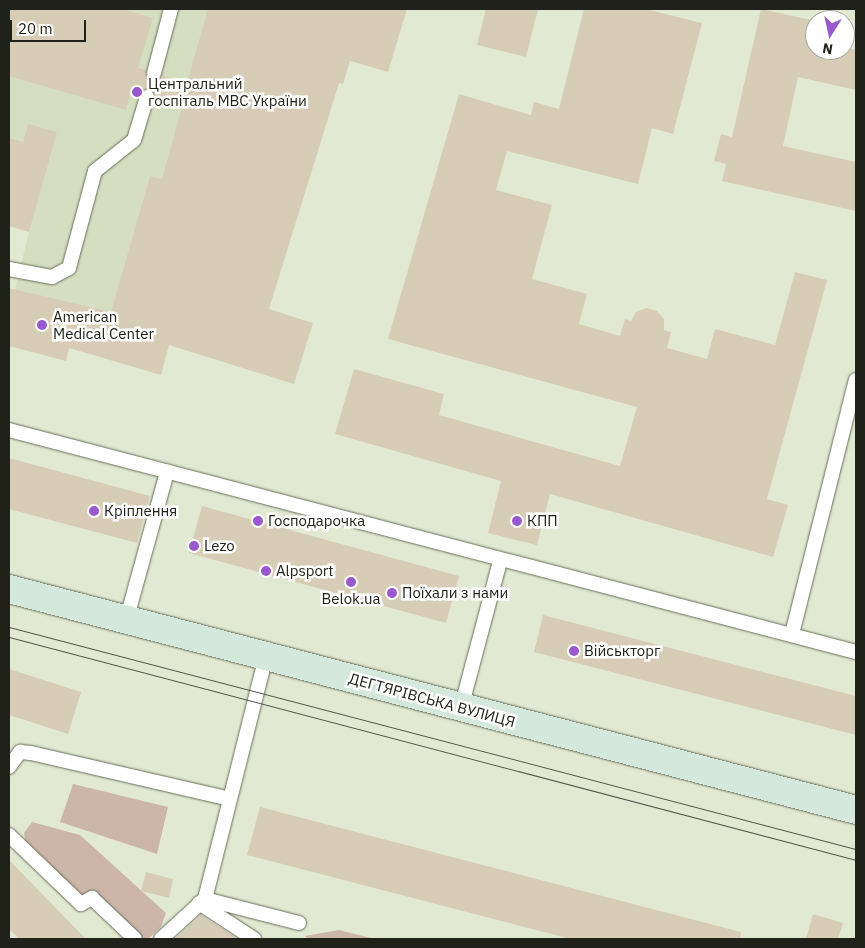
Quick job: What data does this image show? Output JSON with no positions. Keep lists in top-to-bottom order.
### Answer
{
  "streets": {
    "main road": ["ДЕГТЯРІВСЬКА ВУЛИЦЯ"]
  },
  "places": [
    "Центральний госпіталь МВС України",
    "American Medical Center",
    "Кріплення",
    "Господарочка",
    "КПП",
    "Lezo",
    "Alpsport",
    "Belok.ua",
    "Поїхали з нами",
    "Військторг"
  ],
  "scale_bar": "20 m",
  "north": "bottom"
}
